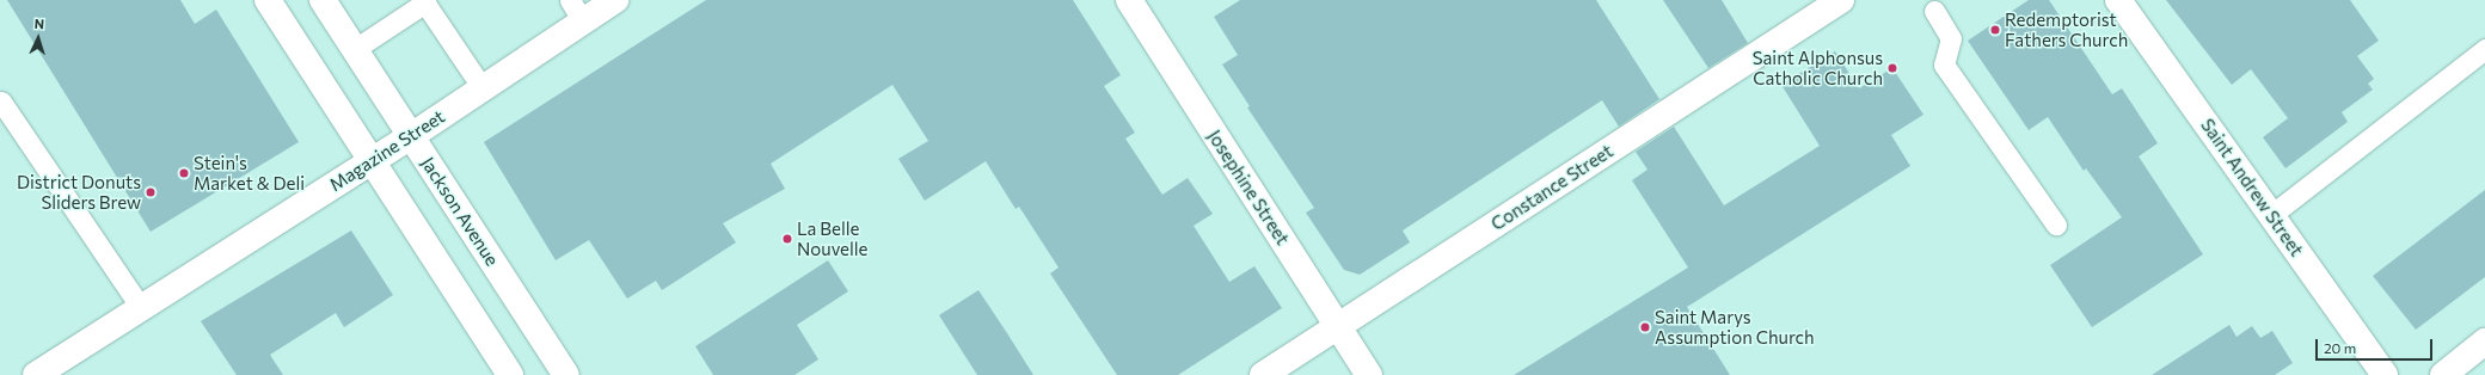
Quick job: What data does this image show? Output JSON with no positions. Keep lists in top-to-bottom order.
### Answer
{
  "streets": {
    "street": [
      "Magazine Street",
      "Josephine Street",
      "Constance Street",
      "Saint Andrew Street",
      "Jackson Avenue"
    ]
  },
  "crossings": [
    ["Magazine Street", "Jackson Avenue"],
    ["Josephine Street", "Constance Street"]
  ],
  "places": [
    "Redemptorist Fathers Church",
    "Saint Alphonsus Catholic Church",
    "Stein's Market & Deli",
    "District Donuts Sliders Brew",
    "La Belle Nouvelle",
    "Saint Marys Assumption Church"
  ],
  "scale_bar": "20 m",
  "north": "top"
}
